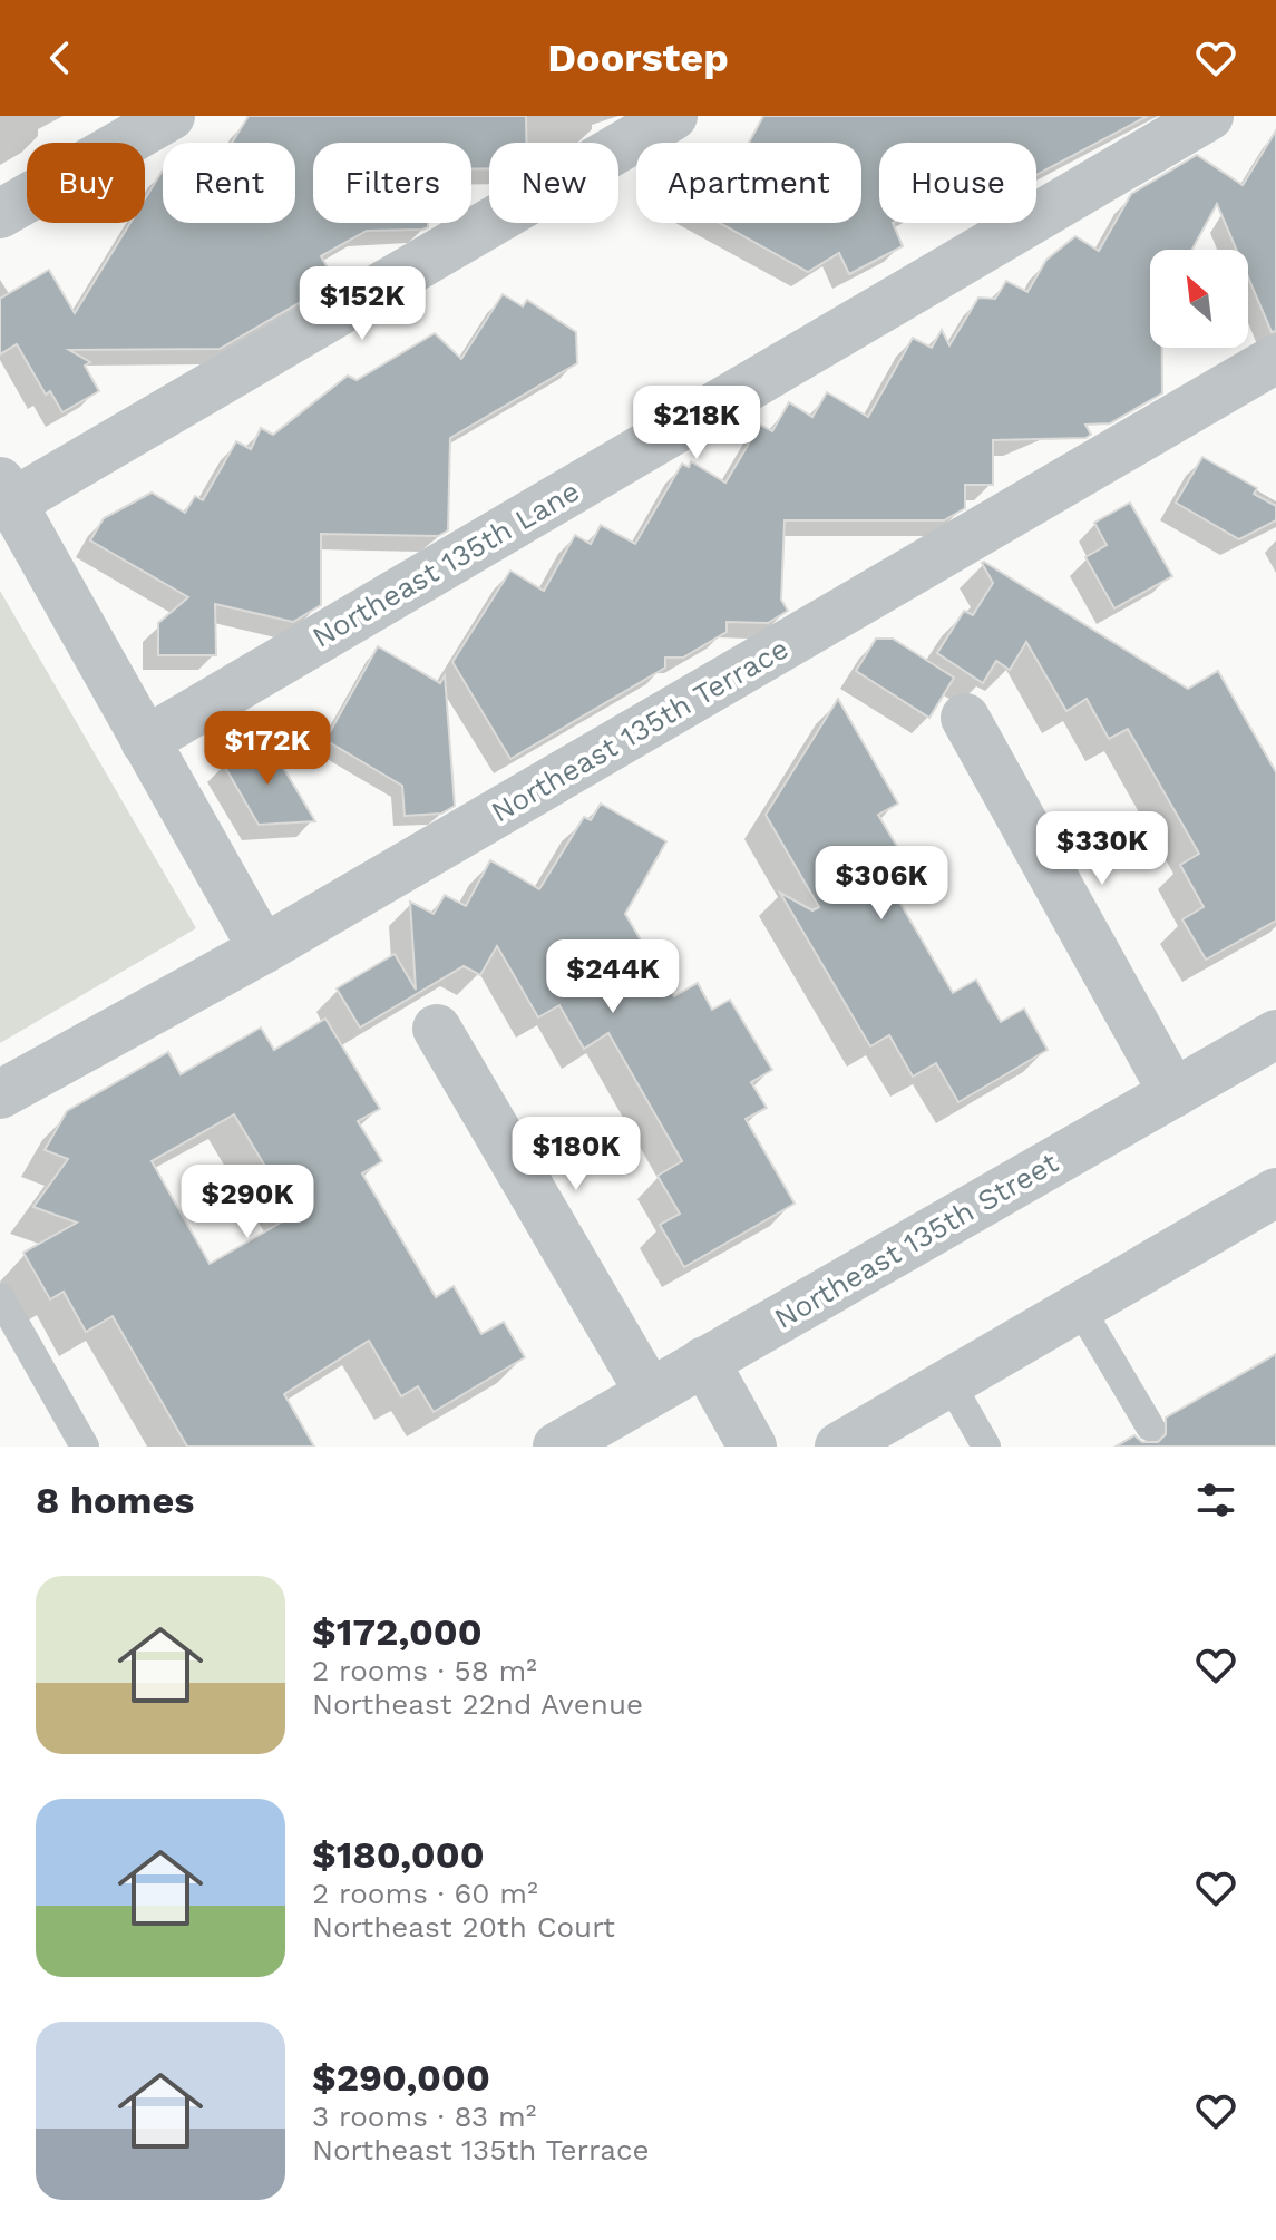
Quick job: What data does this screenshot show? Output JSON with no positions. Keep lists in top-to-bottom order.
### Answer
{
  "streets": {
    "street": ["Northeast 135th Lane", "Northeast 135th Terrace", "Northeast 135th Street"]
  },
  "north": "top left",
  "page": {
    "header": "Doorstep",
    "chip": [
      "Buy",
      "Rent",
      "Filters",
      "New",
      "Apartment",
      "House"
    ],
    "price": [
      "$152K",
      "$218K",
      "$172K",
      "$330K",
      "$306K",
      "$244K",
      "$180K",
      "$290K"
    ],
    "heading": "8 homes",
    "list": [
      {
        "name": "$172,000",
        "note": "2 rooms · 58 m² · Northeast 22nd Avenue"
      },
      {
        "name": "$180,000",
        "note": "2 rooms · 60 m² · Northeast 20th Court"
      },
      {
        "name": "$290,000",
        "note": "3 rooms · 83 m² · Northeast 135th Terrace"
      }
    ]
  }
}
